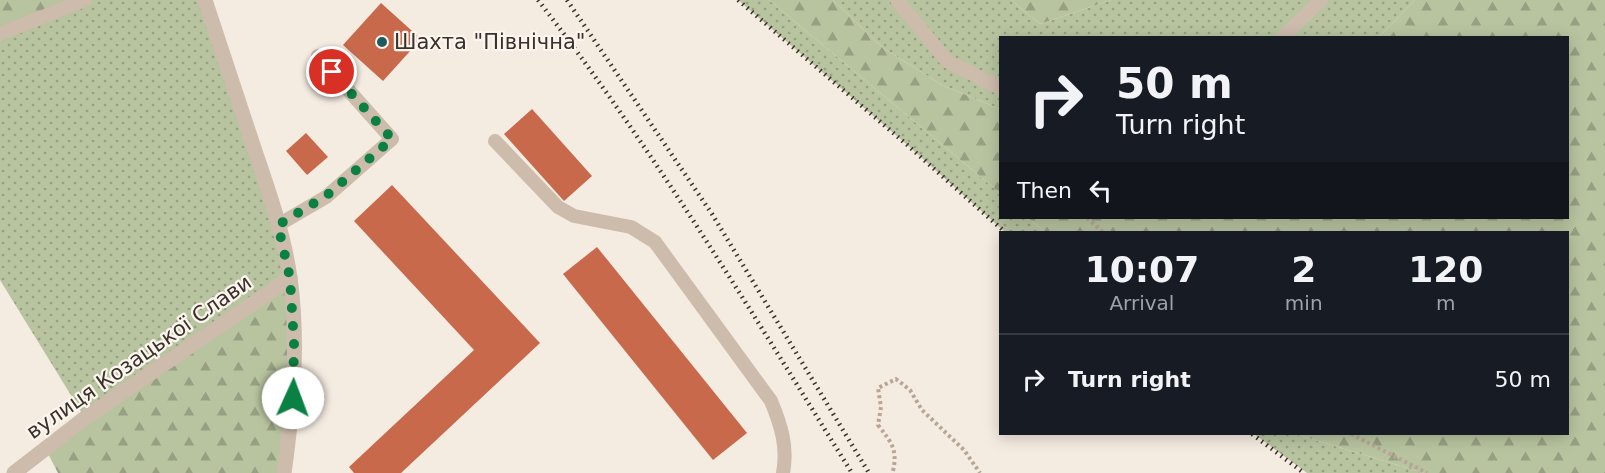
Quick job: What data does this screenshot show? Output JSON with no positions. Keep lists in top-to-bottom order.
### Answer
{
  "streets": {
    "street": ["вулиця Козацької Слави"]
  },
  "places": ["Шахта \"Північна\""],
  "page": {
    "turn": ["50 m", "Turn right"],
    "then": "Then",
    "eta": [
      "10:07",
      "Arrival",
      "2",
      "min",
      "120",
      "m"
    ],
    "list": [
      {
        "name": "Turn right",
        "value": "50 m"
      }
    ]
  }
}
